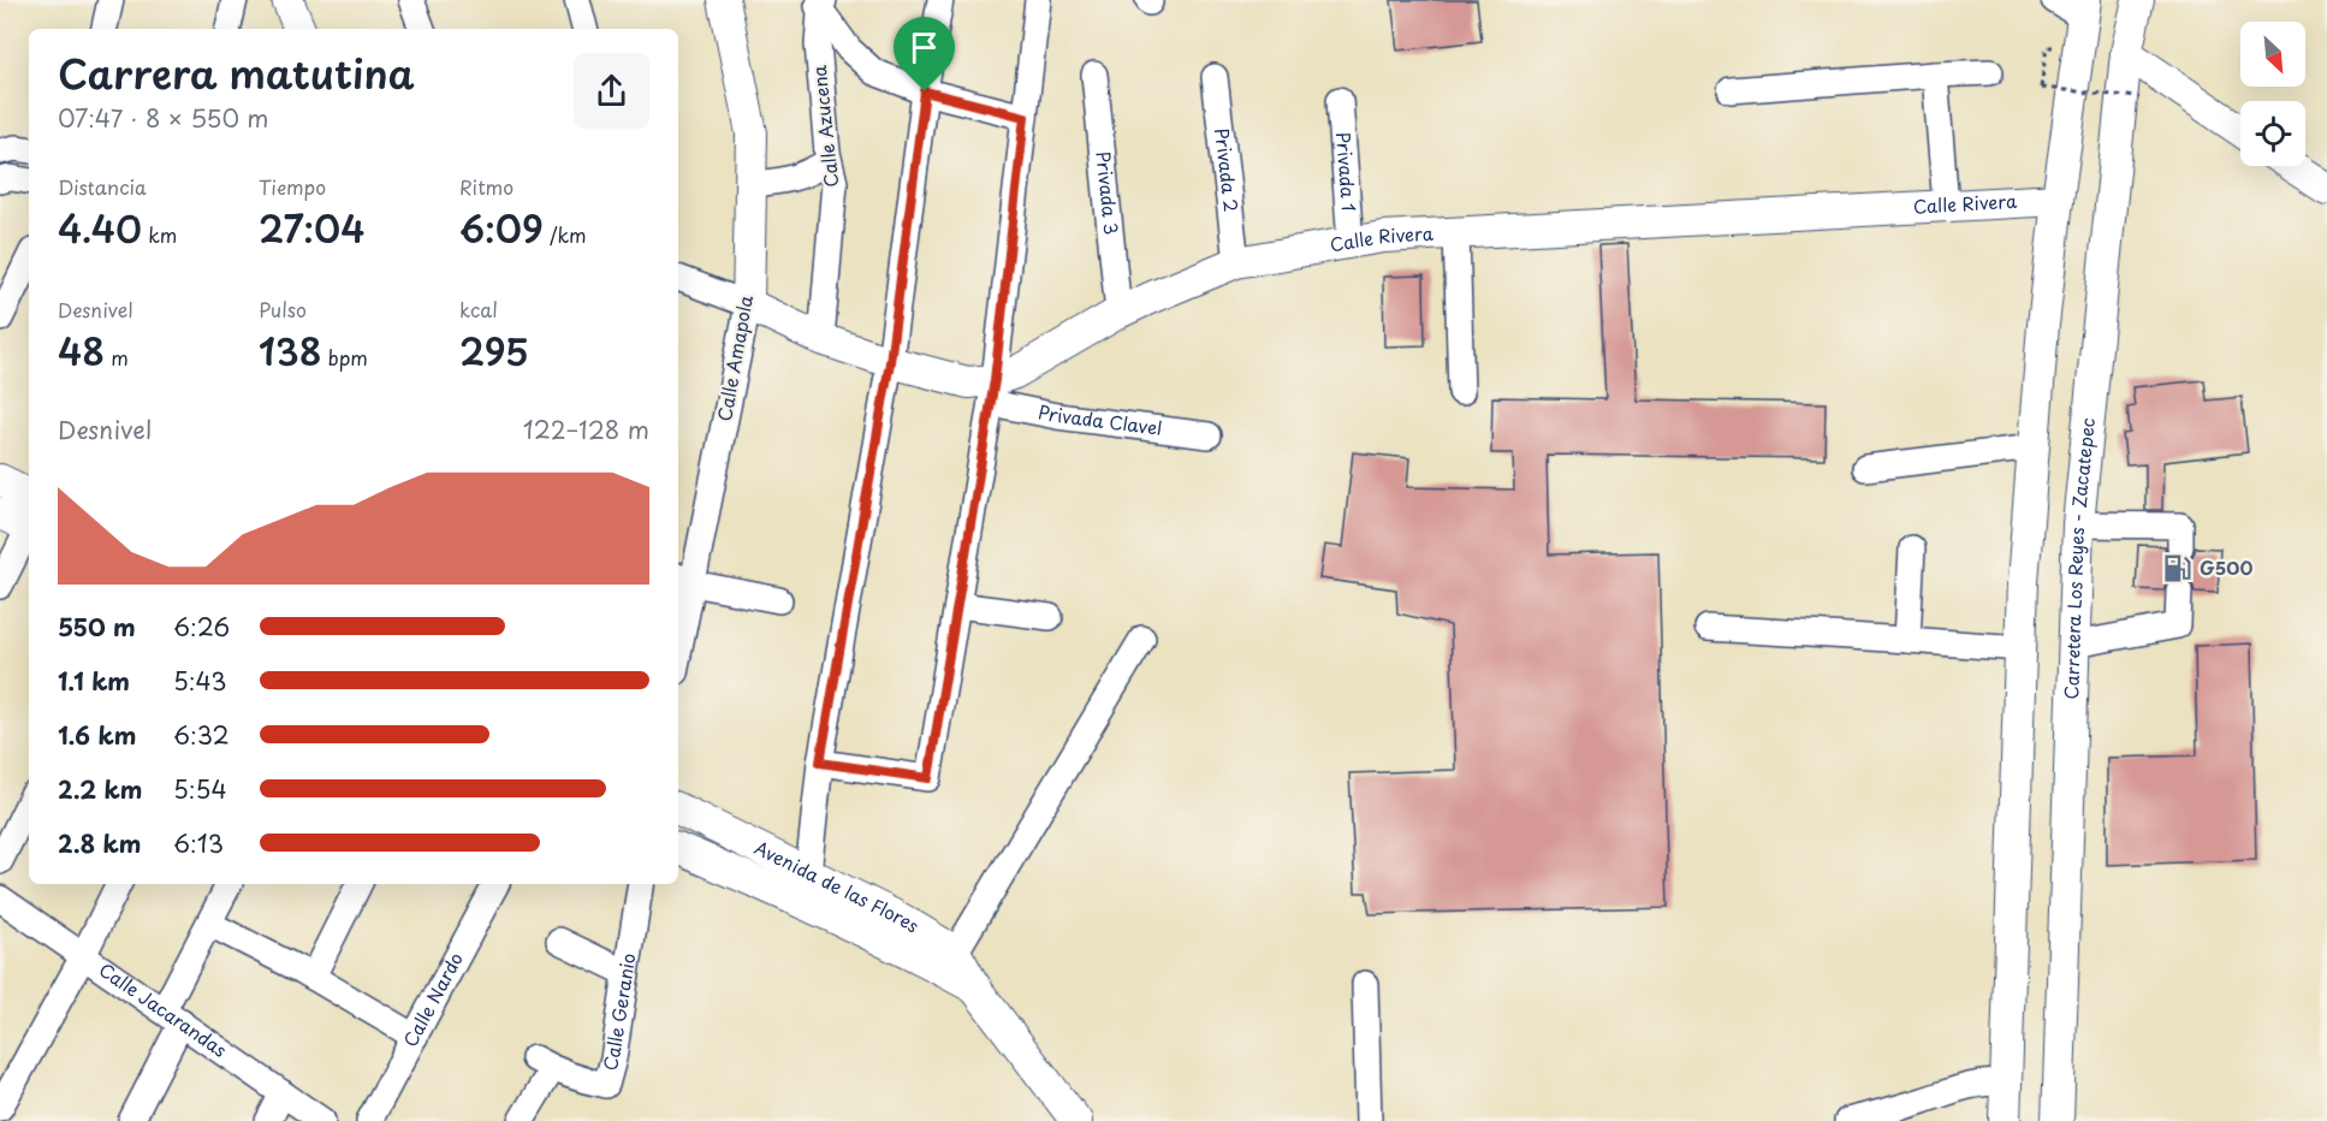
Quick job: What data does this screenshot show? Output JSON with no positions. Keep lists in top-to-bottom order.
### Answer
{
  "streets": {
    "main road": [
      "Calle Rivera",
      "Calle Amapola",
      "Carretera Los Reyes - Zacatepec",
      "Avenida de las Flores"
    ],
    "street": [
      "Calle Azucena",
      "Privada 2",
      "Privada 1",
      "Privada 3",
      "Privada Clavel",
      "Calle Nardo",
      "Calle Jacarandas",
      "Calle Geranio"
    ]
  },
  "crossings": [
    ["Calle Azucena", "Calle Rivera"],
    ["Privada 2", "Calle Rivera"],
    ["Privada 1", "Calle Rivera"],
    ["Privada 3", "Calle Rivera"],
    ["Calle Rivera", "Calle Amapola"],
    ["Calle Rivera", "Privada Clavel"]
  ],
  "places": {
    "fuel station": ["G500"]
  },
  "north": "bottom right",
  "page": {
    "heading": ["Carrera matutina", "07:47 · 8 × 550 m"],
    "stats": [
      ["Distancia", "4.40 km"],
      ["Tiempo", "27:04"],
      ["Ritmo", "6:09 /km"],
      ["Desnivel", "48 m"],
      ["Pulso", "138 bpm"],
      ["kcal", "295"]
    ],
    "chart": ["Desnivel", "122–128 m"],
    "list": [
      {
        "name": "550 m",
        "note": "6:26"
      },
      {
        "name": "1.1 km",
        "note": "5:43"
      },
      {
        "name": "1.6 km",
        "note": "6:32"
      },
      {
        "name": "2.2 km",
        "note": "5:54"
      },
      {
        "name": "2.8 km",
        "note": "6:13"
      }
    ]
  }
}
